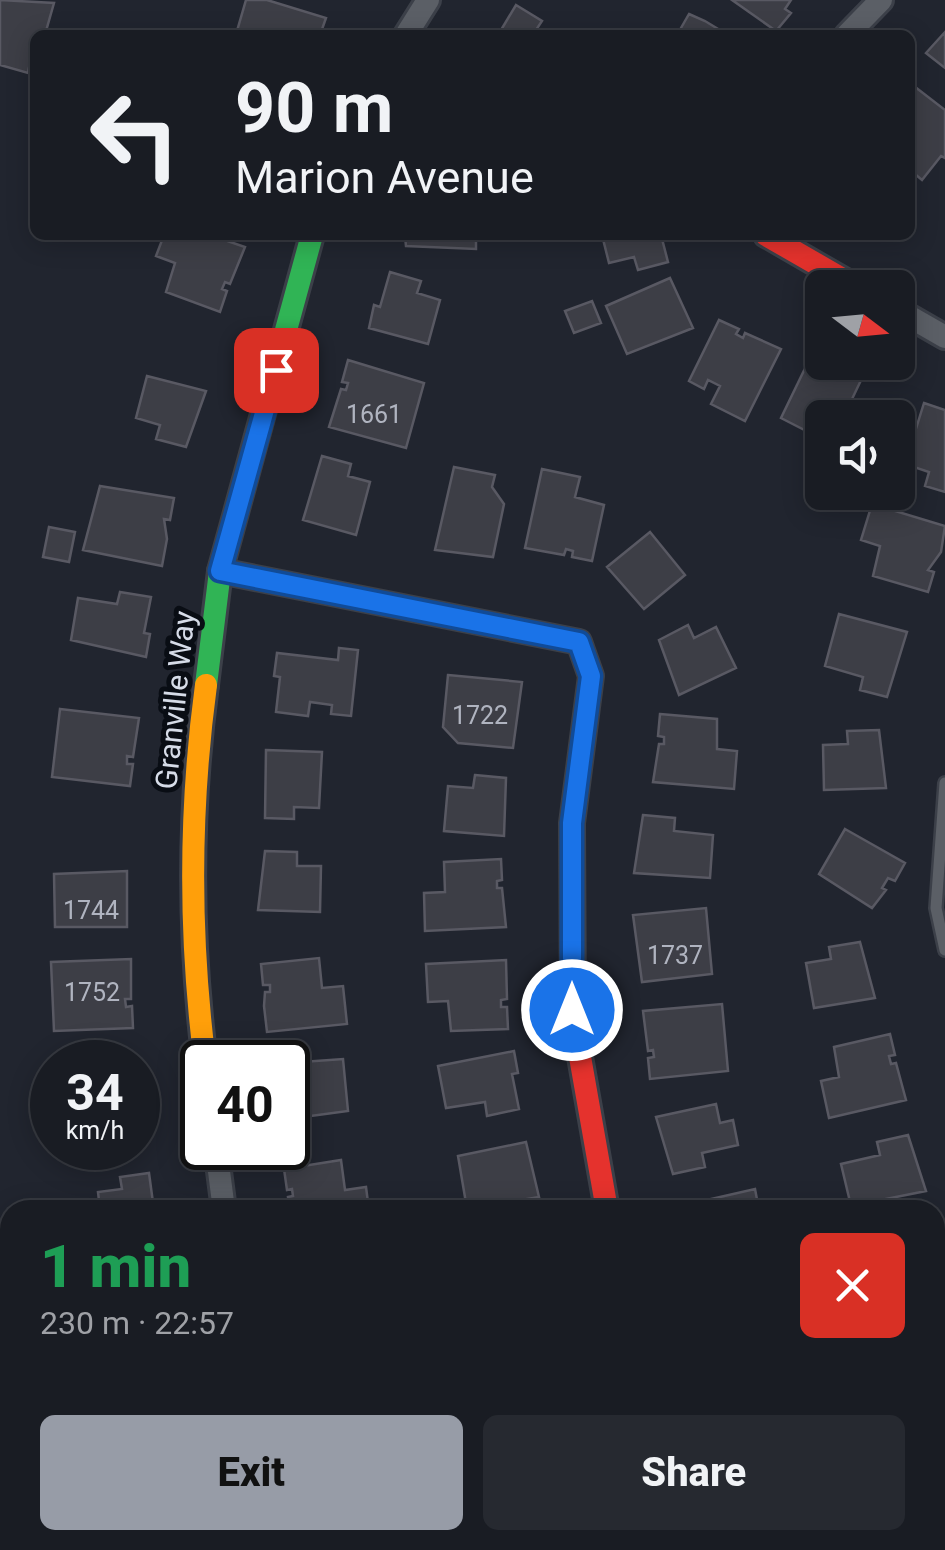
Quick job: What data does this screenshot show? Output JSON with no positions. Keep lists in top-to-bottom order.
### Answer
{
  "streets": {
    "street": ["Granville Way"]
  },
  "house_numbers": [
    "1661",
    "1722",
    "1744",
    "1737",
    "1752"
  ],
  "north": "right",
  "page": {
    "turn": ["90 m", "Marion Avenue"],
    "speed": "34 km/h",
    "limit": "40",
    "heading": ["1 min", "230 m · 22:57"],
    "buttons": ["Exit", "Share"]
  }
}
